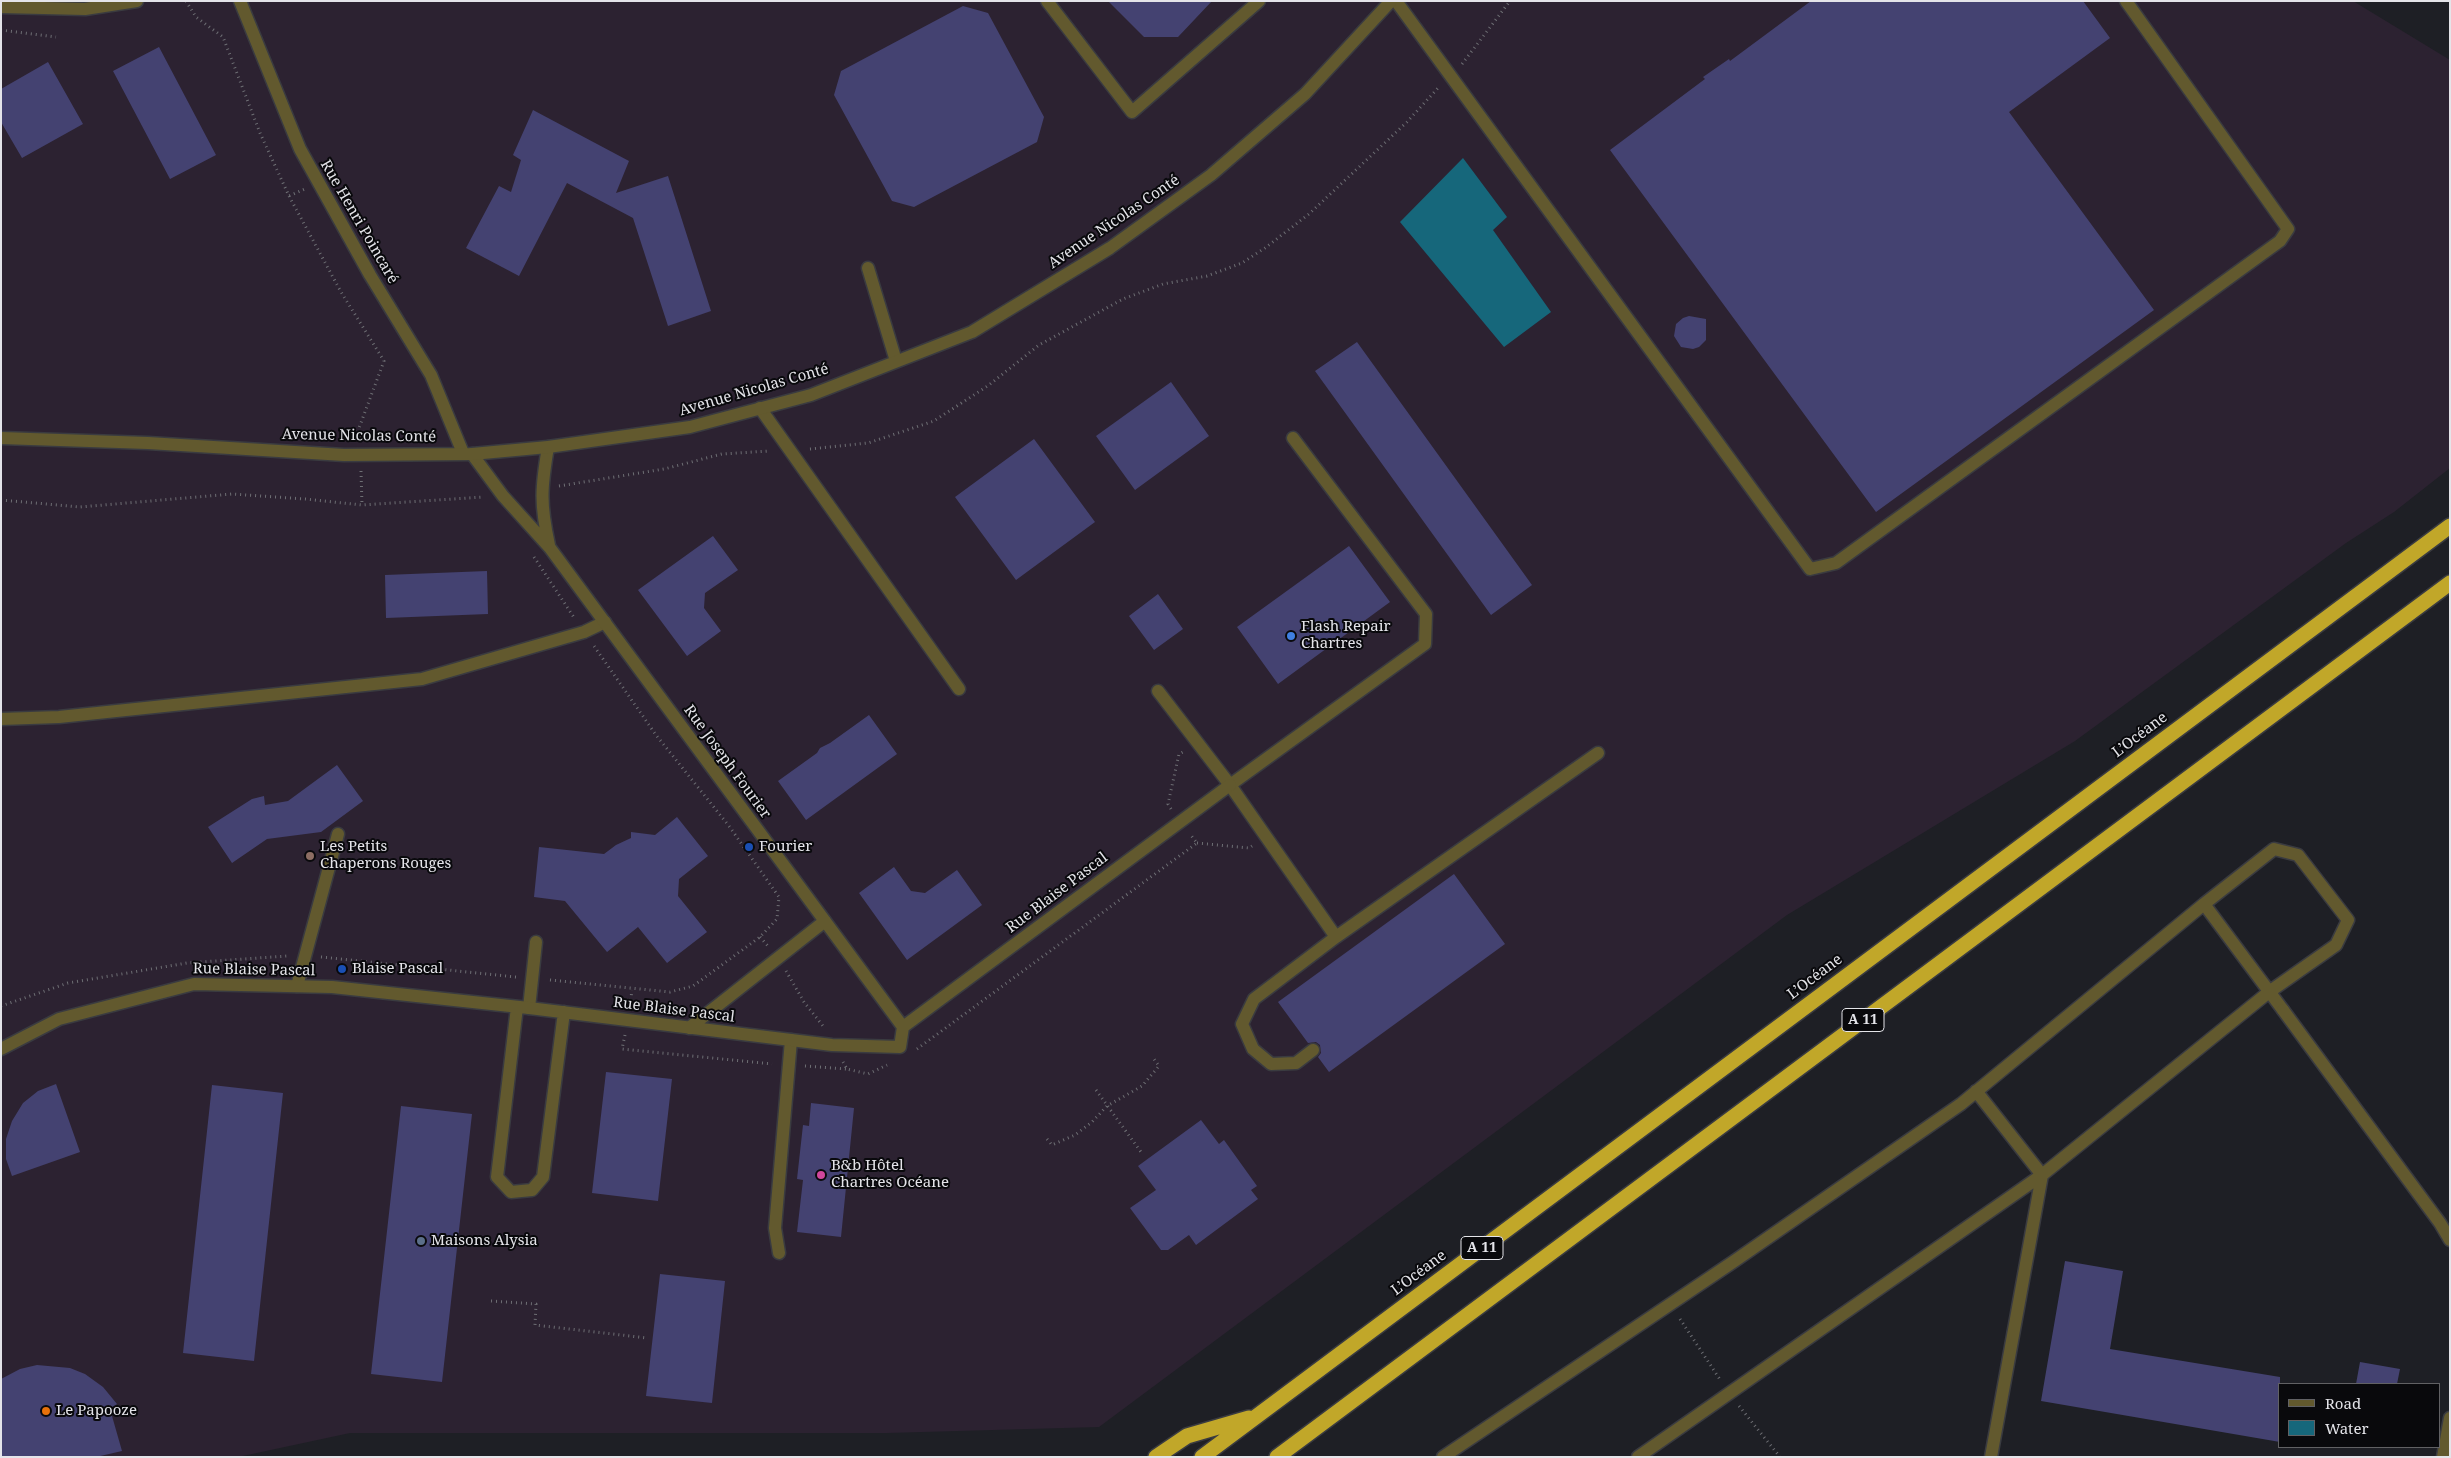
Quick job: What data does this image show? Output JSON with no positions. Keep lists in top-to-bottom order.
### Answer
{
  "streets": {
    "highway": ["L’Océane", "A 11"],
    "street": [
      "Rue Henri Poincaré",
      "Avenue Nicolas Conté",
      "Rue Joseph Fourier",
      "Rue Blaise Pascal"
    ]
  },
  "crossings": [
    ["Rue Henri Poincaré", "Avenue Nicolas Conté"],
    ["Rue Henri Poincaré", "Rue Joseph Fourier"],
    ["Avenue Nicolas Conté", "Rue Joseph Fourier"],
    ["Rue Joseph Fourier", "Rue Blaise Pascal"]
  ],
  "places": [
    "Flash Repair Chartres",
    "Fourier",
    "Les Petits Chaperons Rouges",
    "Blaise Pascal",
    "B&b Hôtel Chartres Océane",
    "Maisons Alysia",
    "Le Papooze"
  ],
  "legend": ["Road", "Water"]
}
